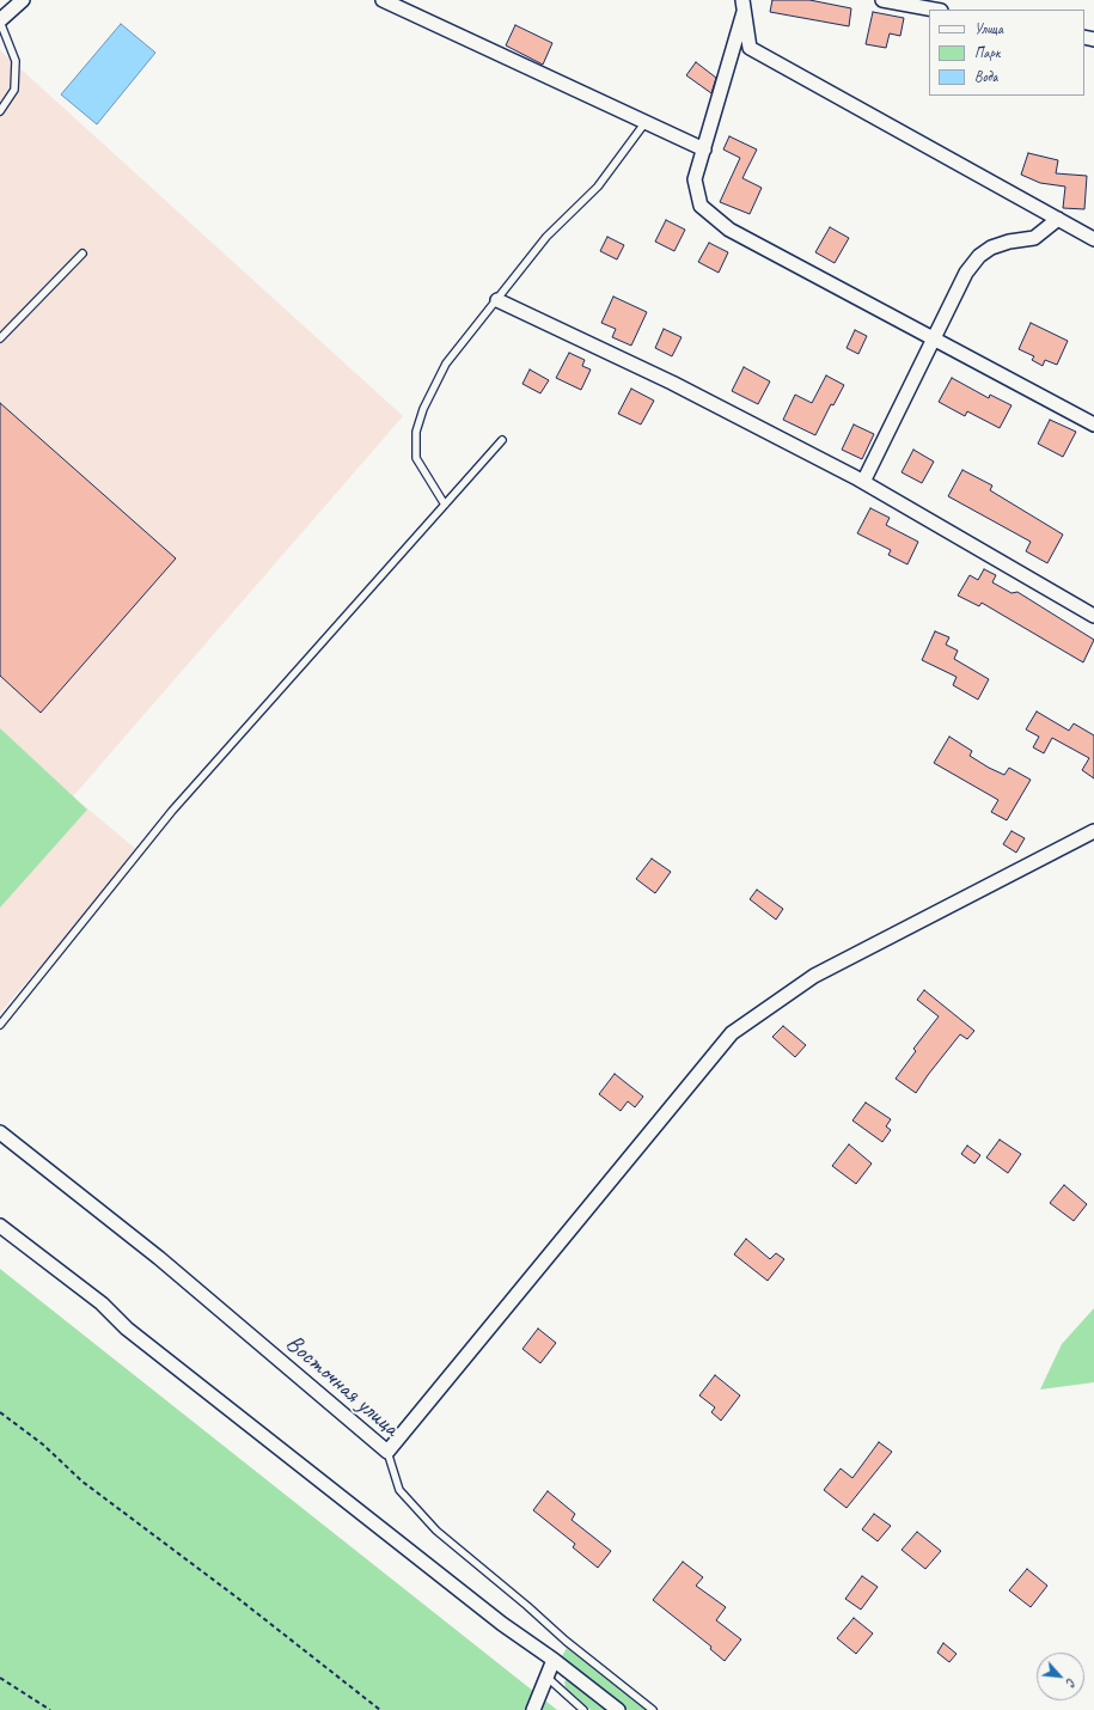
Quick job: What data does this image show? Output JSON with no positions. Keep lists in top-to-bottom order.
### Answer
{
  "streets": {
    "street": ["Восточная улица"]
  },
  "legend": ["Улица", "Парк", "Вода"],
  "north": "bottom right"
}
